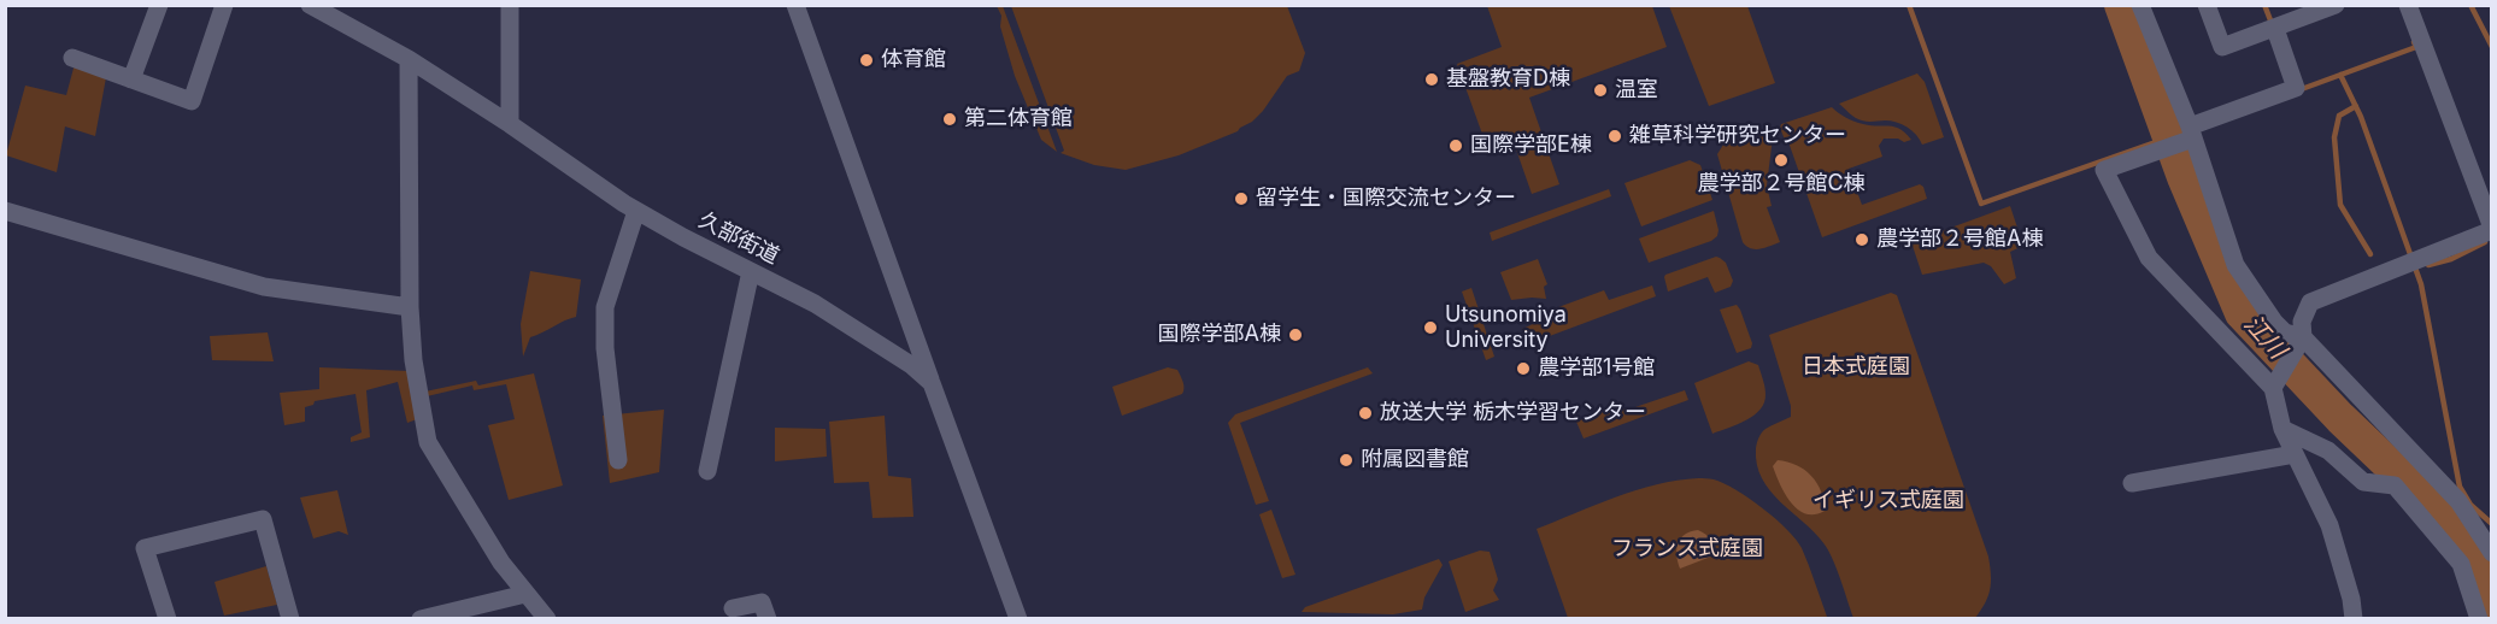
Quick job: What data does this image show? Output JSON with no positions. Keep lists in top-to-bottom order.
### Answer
{
  "streets": {
    "street": ["久部街道"]
  },
  "water": ["江川"],
  "parks": ["日本式庭園", "イギリス式庭園", "フランス式庭園"],
  "places": [
    "体育館",
    "基盤教育D棟",
    "温室",
    "第二体育館",
    "雑草科学研究センター",
    "国際学部E棟",
    "農学部２号館C棟",
    "留学生・国際交流センター",
    "農学部２号館A棟",
    "Utsunomiya University",
    "国際学部A棟",
    "農学部1号館",
    "放送大学 栃木学習センター",
    "附属図書館"
  ]
}
